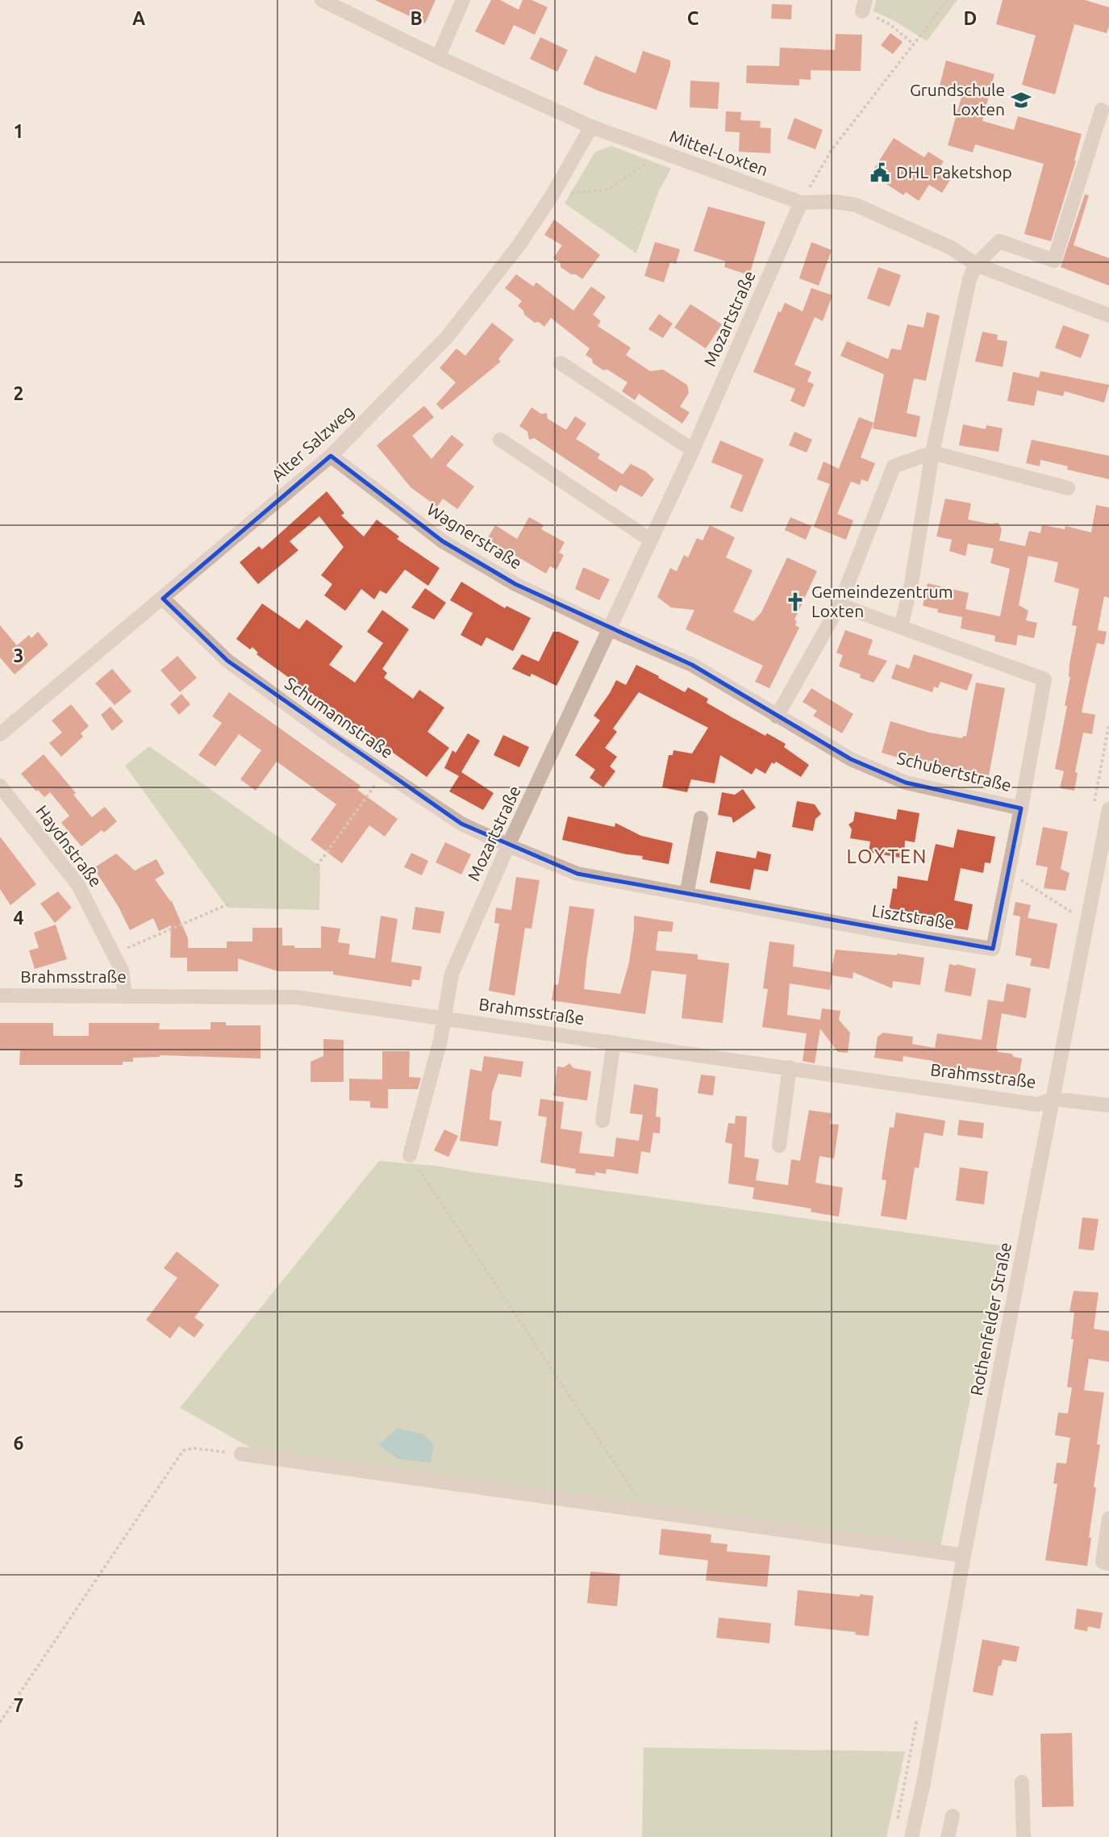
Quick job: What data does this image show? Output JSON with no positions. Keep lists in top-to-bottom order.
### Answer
{
  "streets": {
    "street": [
      "Mittel-Loxten",
      "Mozartstraße",
      "Alter Salzweg",
      "Wagnerstraße",
      "Schumannstraße",
      "Schubertstraße",
      "Haydnstraße",
      "Lisztstraße",
      "Brahmsstraße",
      "Rothenfelder Straße"
    ]
  },
  "crossings": [
    ["Mittel-Loxten", "Mozartstraße"],
    ["Mittel-Loxten", "Alter Salzweg"],
    ["Mozartstraße", "Wagnerstraße"],
    ["Mozartstraße", "Schumannstraße"],
    ["Mozartstraße", "Schubertstraße"],
    ["Mozartstraße", "Lisztstraße"],
    ["Mozartstraße", "Brahmsstraße"],
    ["Alter Salzweg", "Wagnerstraße"],
    ["Alter Salzweg", "Schumannstraße"],
    ["Wagnerstraße", "Schubertstraße"],
    ["Schumannstraße", "Lisztstraße"],
    ["Schubertstraße", "Lisztstraße"],
    ["Haydnstraße", "Brahmsstraße"],
    ["Brahmsstraße", "Rothenfelder Straße"]
  ],
  "districts": ["LOXTEN"],
  "places": {
    "school or university": ["Grundschule Loxten"],
    "public building": ["DHL Paketshop"],
    "church": ["Gemeindezentrum Loxten"]
  },
  "grid": {
    "columns": [
      "A",
      "B",
      "C",
      "D"
    ],
    "rows": [
      "1",
      "2",
      "3",
      "4",
      "5",
      "6",
      "7"
    ]
  }
}
